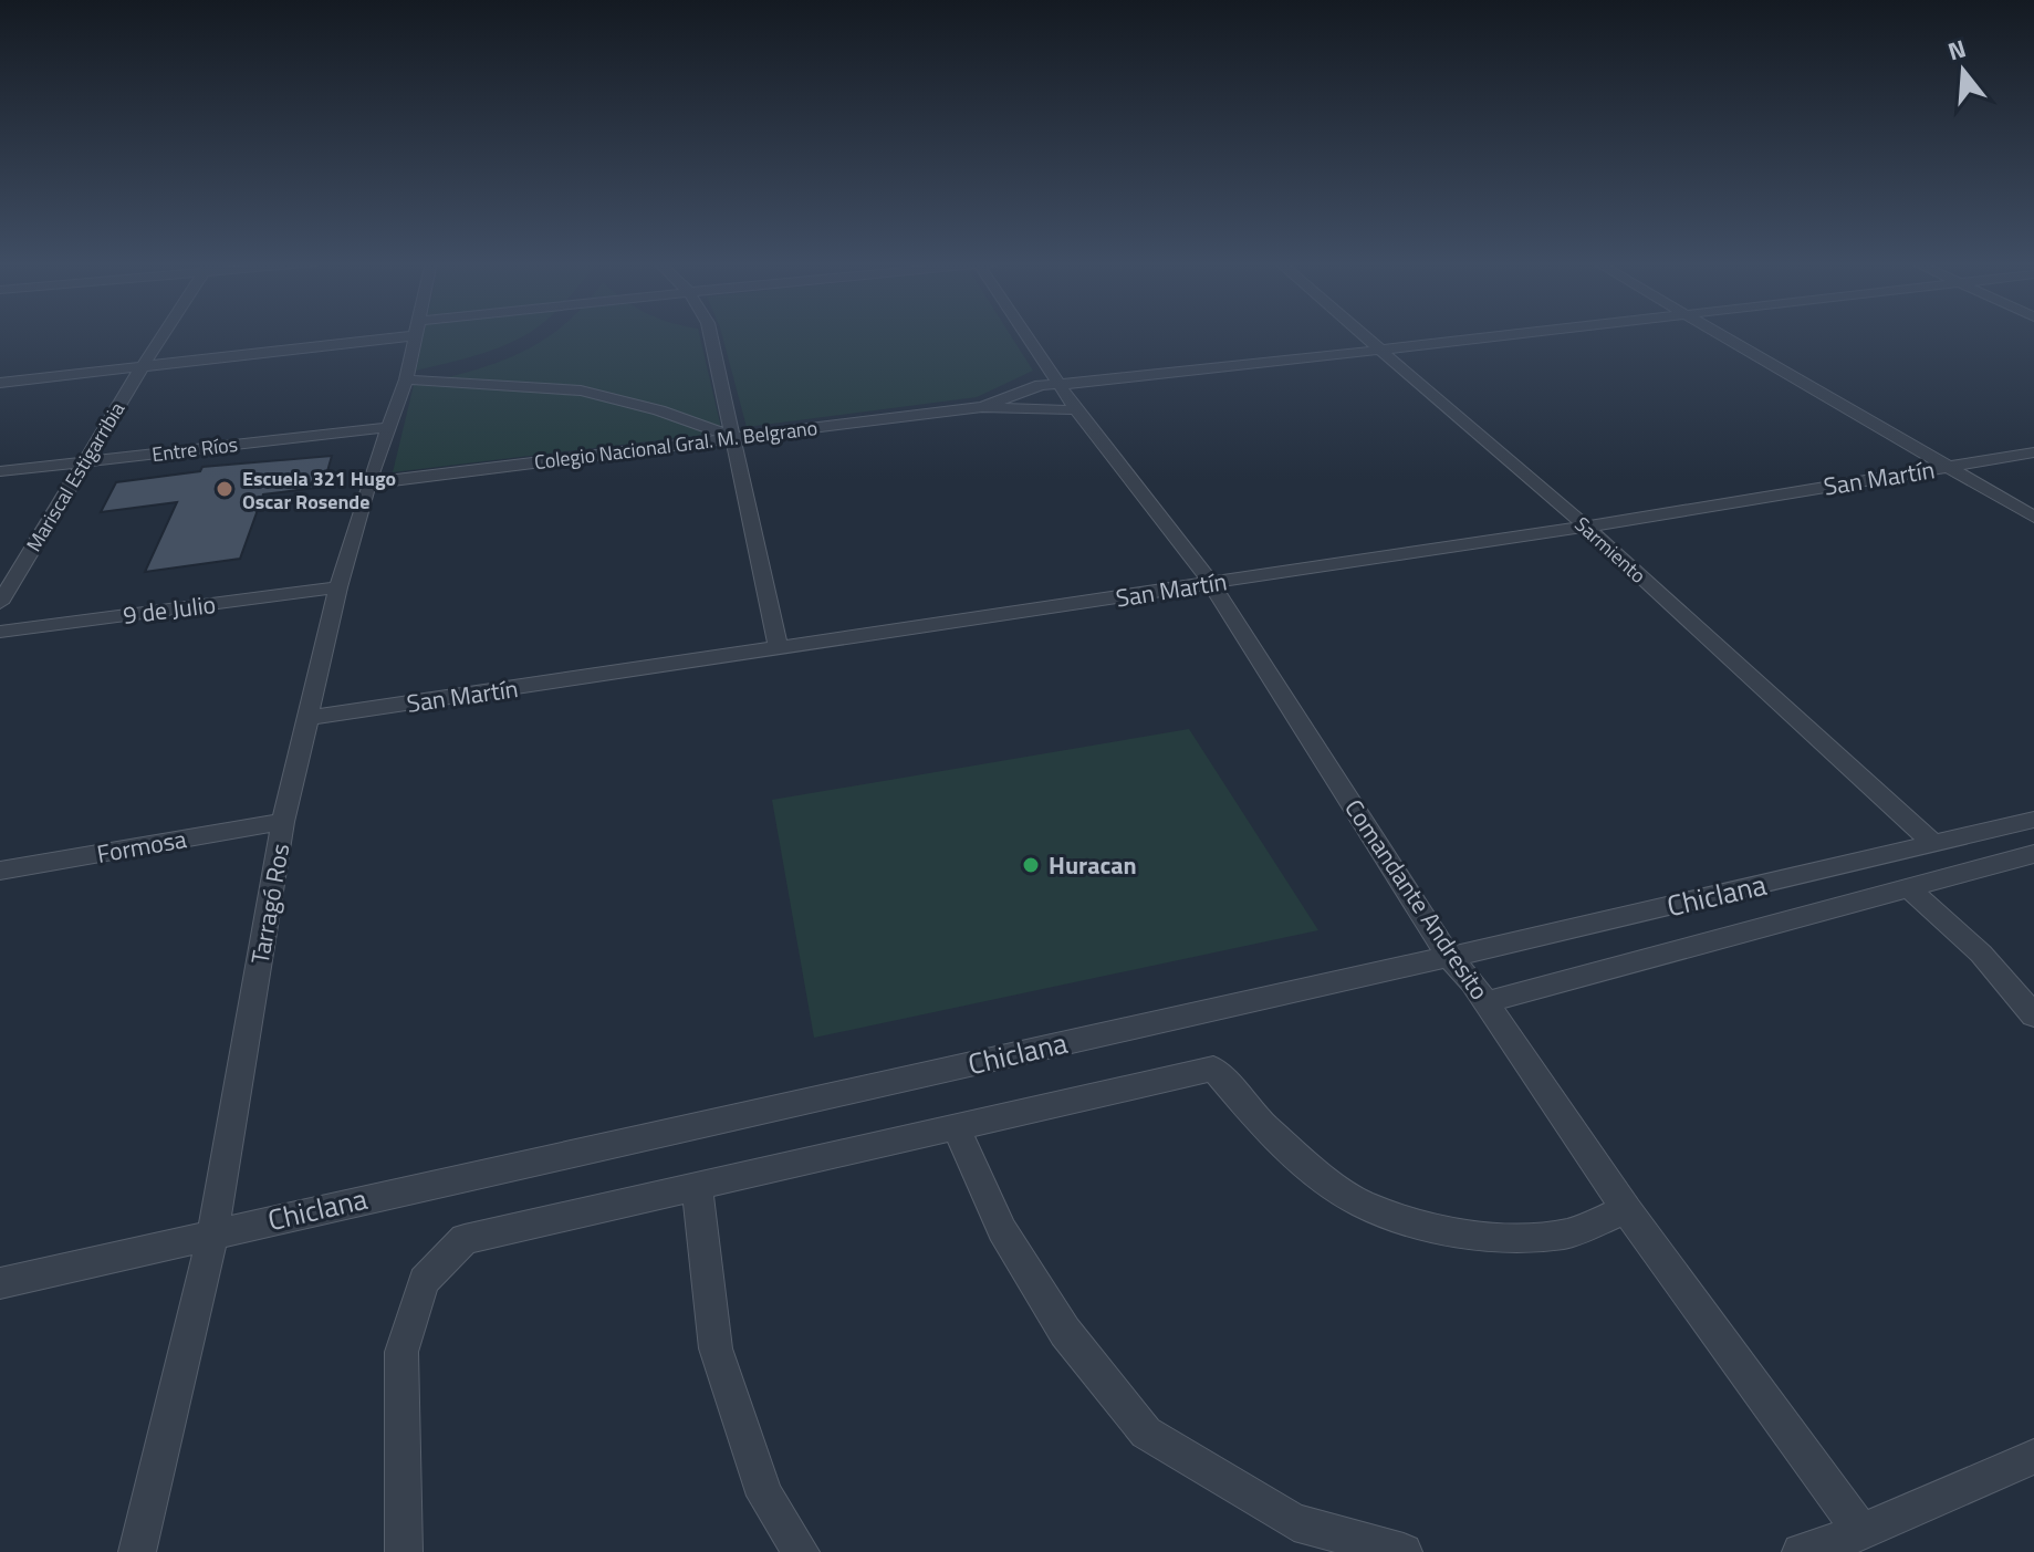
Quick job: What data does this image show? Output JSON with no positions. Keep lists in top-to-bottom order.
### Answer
{
  "streets": {
    "street": [
      "Colegio Nacional Gral. M. Belgrano",
      "Entre Ríos",
      "Mariscal Estigarribia",
      "San Martín",
      "Sarmiento",
      "9 de Julio",
      "Formosa",
      "Chiclana",
      "Comandante Andresito",
      "Tarragó Ros"
    ]
  },
  "crossings": [
    ["Colegio Nacional Gral. M. Belgrano", "Sarmiento"],
    ["Colegio Nacional Gral. M. Belgrano", "Comandante Andresito"],
    ["Colegio Nacional Gral. M. Belgrano", "Tarragó Ros"],
    ["Entre Ríos", "Mariscal Estigarribia"],
    ["Entre Ríos", "Tarragó Ros"],
    ["San Martín", "Sarmiento"],
    ["San Martín", "Comandante Andresito"],
    ["San Martín", "Tarragó Ros"],
    ["Sarmiento", "Chiclana"],
    ["9 de Julio", "Tarragó Ros"],
    ["Formosa", "Tarragó Ros"],
    ["Chiclana", "Comandante Andresito"],
    ["Chiclana", "Tarragó Ros"]
  ],
  "places": ["Escuela 321 Hugo Oscar Rosende", "Huracan"],
  "north": "top"
}
